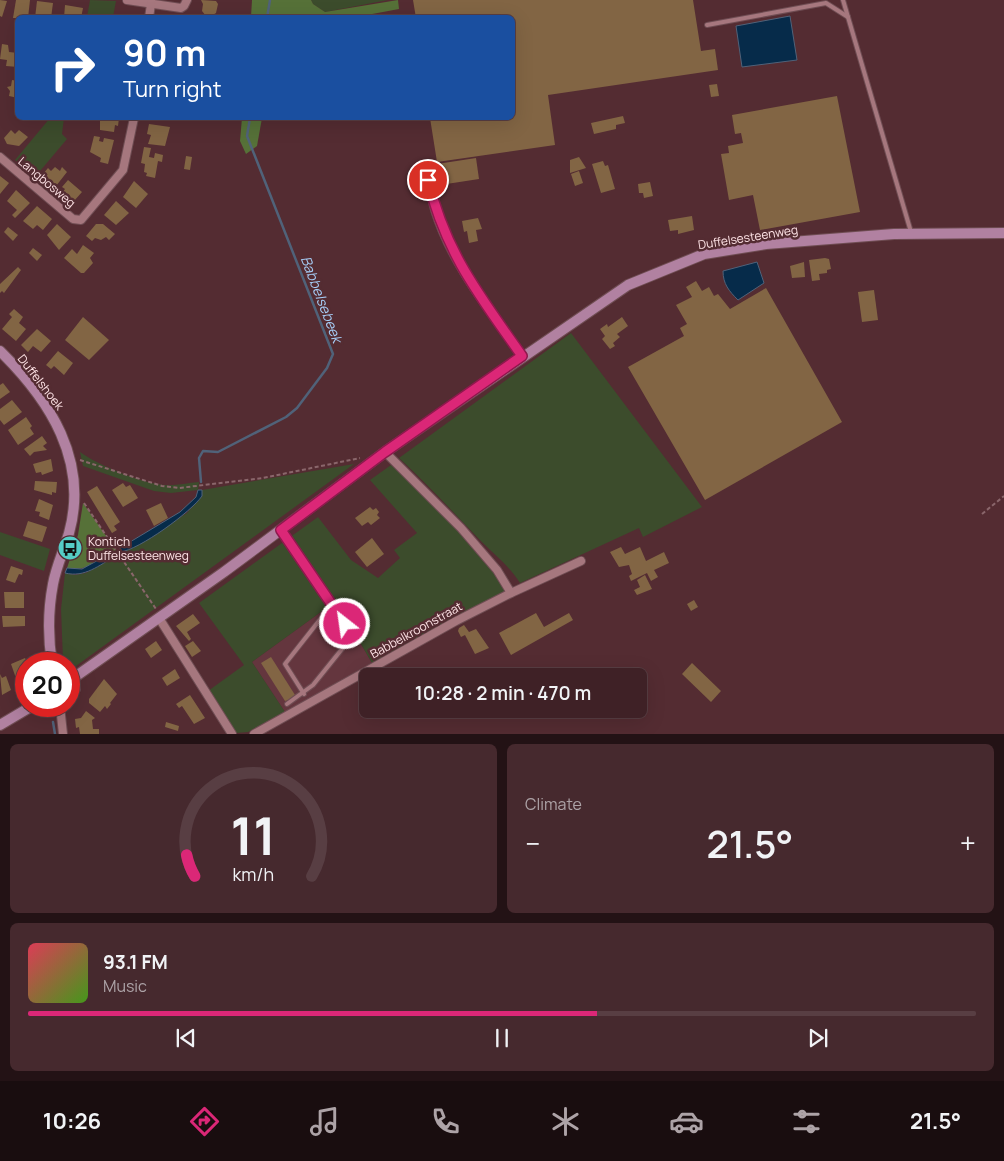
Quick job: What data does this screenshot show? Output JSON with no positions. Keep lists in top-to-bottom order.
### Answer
{
  "streets": {
    "street": [
      "Langbosweg",
      "Duffelsesteenweg",
      "Duffelshoek",
      "Babbelkroonstraat"
    ]
  },
  "water": ["Babbelsebeek"],
  "places": {
    "bus stop": ["Kontich Duffelsesteenweg"]
  },
  "page": {
    "turn": ["90 m", "Turn right"],
    "limit": "20",
    "trip": "10:28 · 2 min · 470 m",
    "tile": "Climate",
    "heat": ["−", "21.5°", "+"],
    "song": ["93.1 FM", "Music"],
    "tabs": ["10:26", "21.5°"],
    "gauge": ["11", "km/h"]
  }
}
